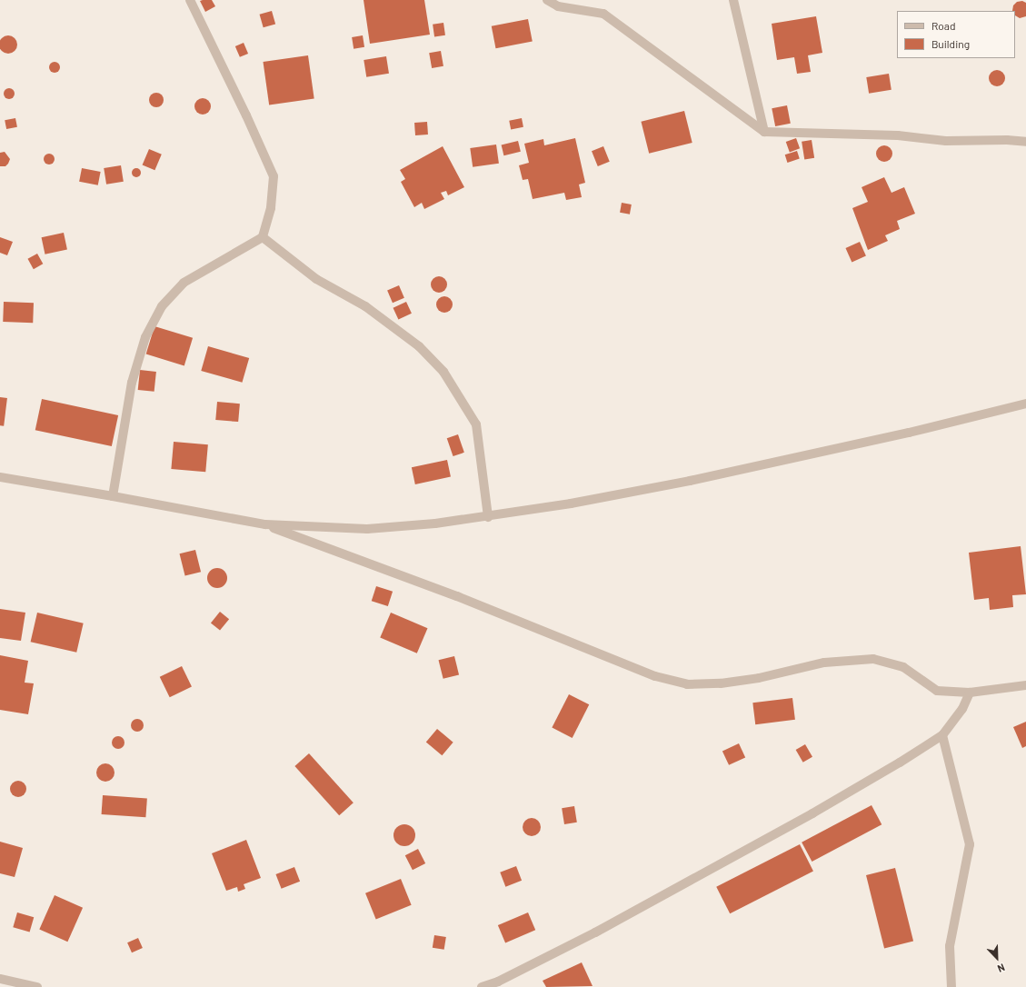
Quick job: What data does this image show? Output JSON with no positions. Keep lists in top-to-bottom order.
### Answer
{
  "legend": ["Road", "Building"],
  "north": "bottom right"
}
